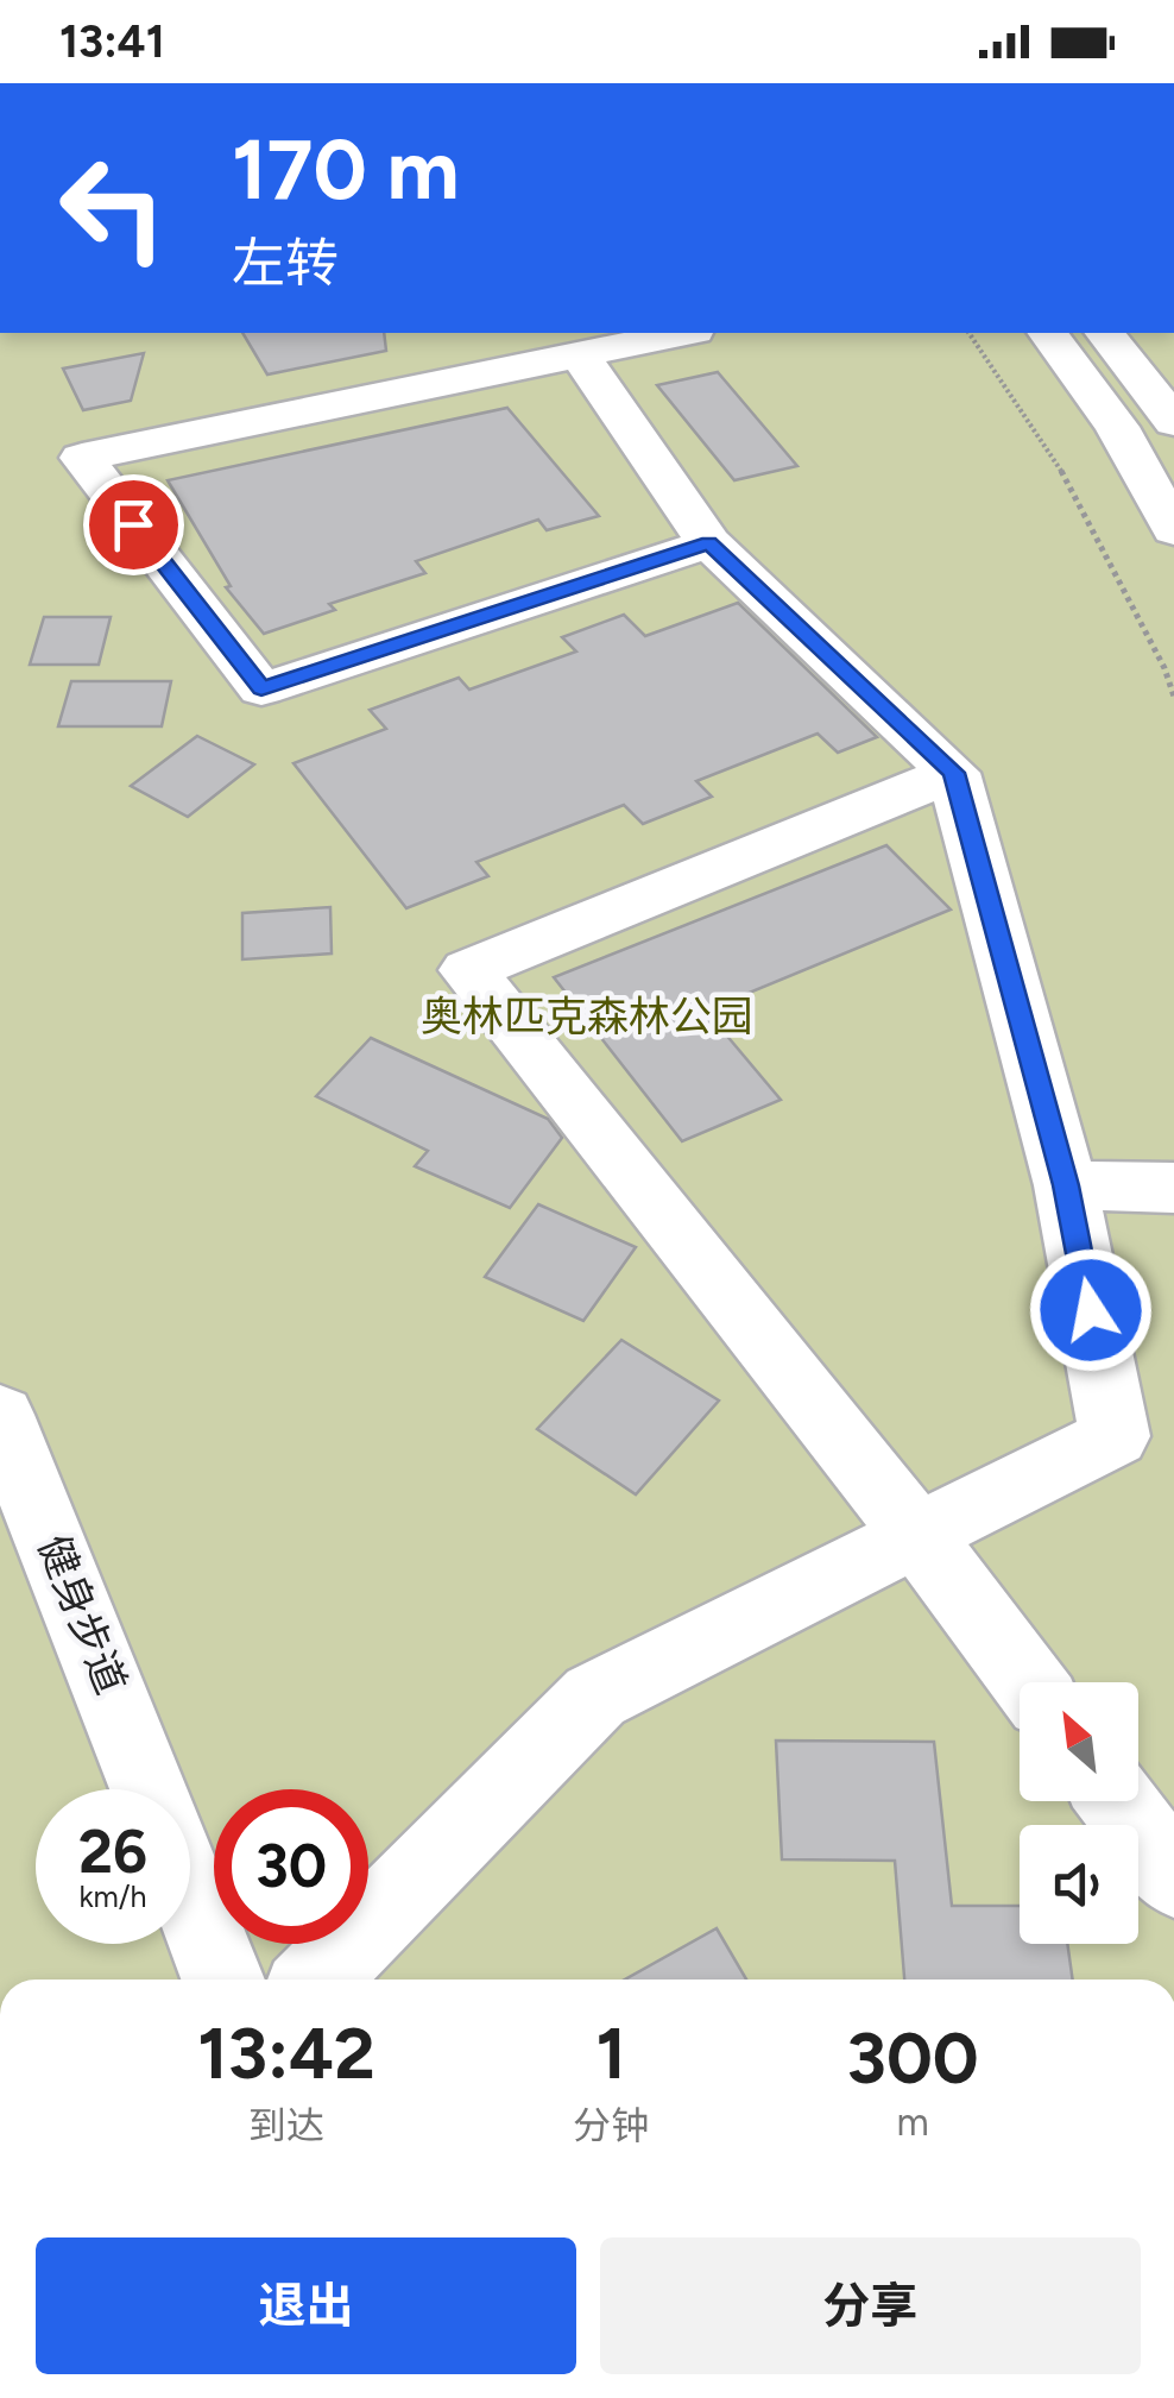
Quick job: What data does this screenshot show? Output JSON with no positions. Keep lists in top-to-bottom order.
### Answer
{
  "streets": {
    "street": ["健身步道"]
  },
  "parks": ["奥林匹克森林公园"],
  "north": "top left",
  "page": {
    "status": "13:41",
    "turn": ["170 m", "左转"],
    "speed": "26 km/h",
    "limit": "30",
    "eta": [
      "13:42",
      "到达",
      "1",
      "分钟",
      "300",
      "m"
    ],
    "buttons": ["退出", "分享"]
  }
}
